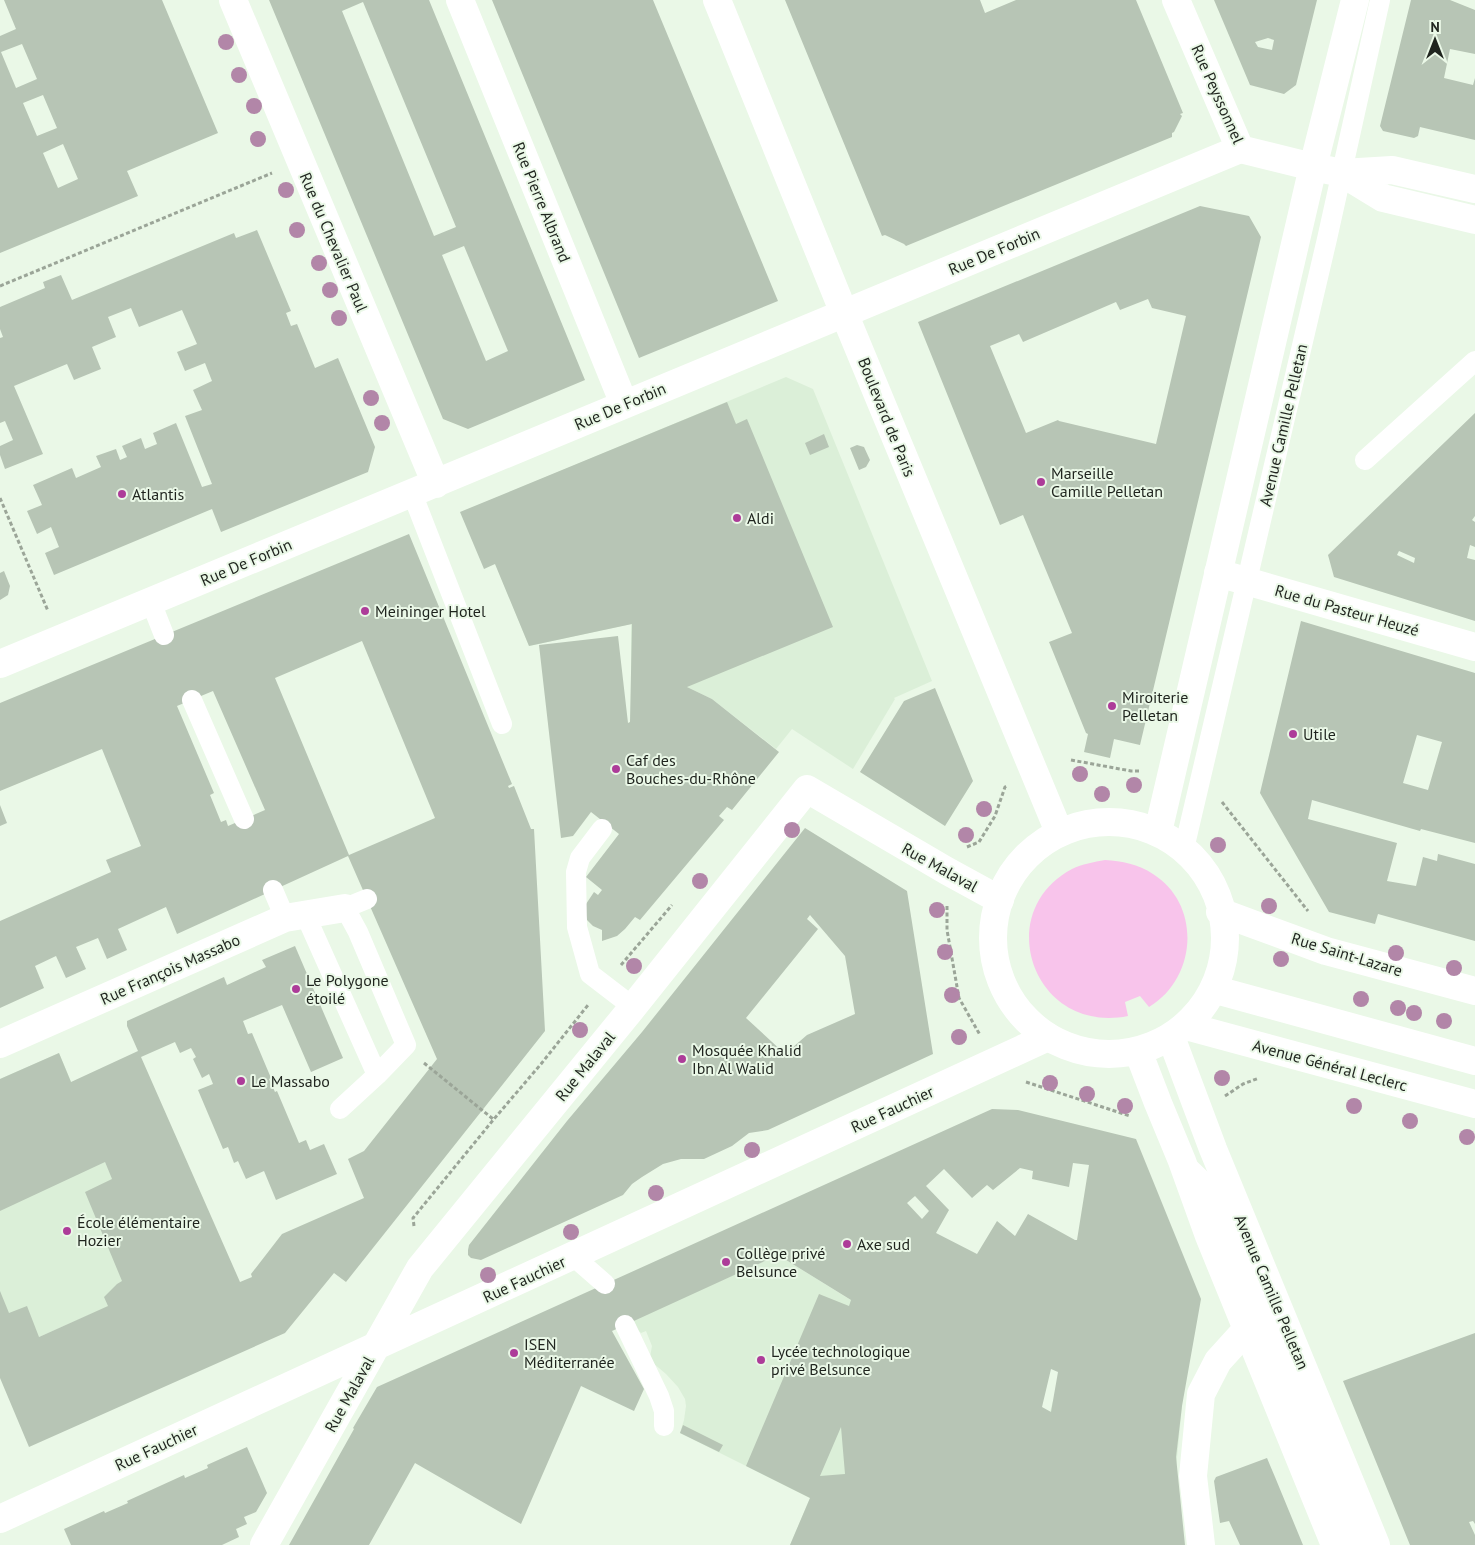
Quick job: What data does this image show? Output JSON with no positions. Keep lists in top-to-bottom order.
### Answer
{
  "streets": {
    "street": [
      "Rue Peyssonnel",
      "Rue Pierre Albrand",
      "Rue du Chevalier Paul",
      "Rue De Forbin",
      "Boulevard de Paris",
      "Avenue Camille Pelletan",
      "Rue du Pasteur Heuzé",
      "Rue Malaval",
      "Rue Saint-Lazare",
      "Rue François Massabo",
      "Avenue Général Leclerc",
      "Rue Fauchier"
    ]
  },
  "crossings": [
    ["Rue Peyssonnel", "Rue De Forbin"],
    ["Rue Peyssonnel", "Avenue Camille Pelletan"],
    ["Rue Pierre Albrand", "Rue De Forbin"],
    ["Rue du Chevalier Paul", "Rue De Forbin"],
    ["Rue De Forbin", "Boulevard de Paris"],
    ["Avenue Camille Pelletan", "Rue du Pasteur Heuzé"],
    ["Avenue Camille Pelletan", "Avenue Général Leclerc"],
    ["Rue Malaval", "Rue Fauchier"]
  ],
  "places": [
    "Marseille Camille Pelletan",
    "Atlantis",
    "Aldi",
    "Meininger Hotel",
    "Miroiterie Pelletan",
    "Utile",
    "Caf des Bouches-du-Rhône",
    "Le Polygone étoilé",
    "Mosquée Khalid Ibn Al Walid",
    "Le Massabo",
    "École élémentaire Hozier",
    "Axe sud",
    "Collège privé Belsunce",
    "ISEN Méditerranée",
    "Lycée technologique privé Belsunce"
  ],
  "north": "top"
}
